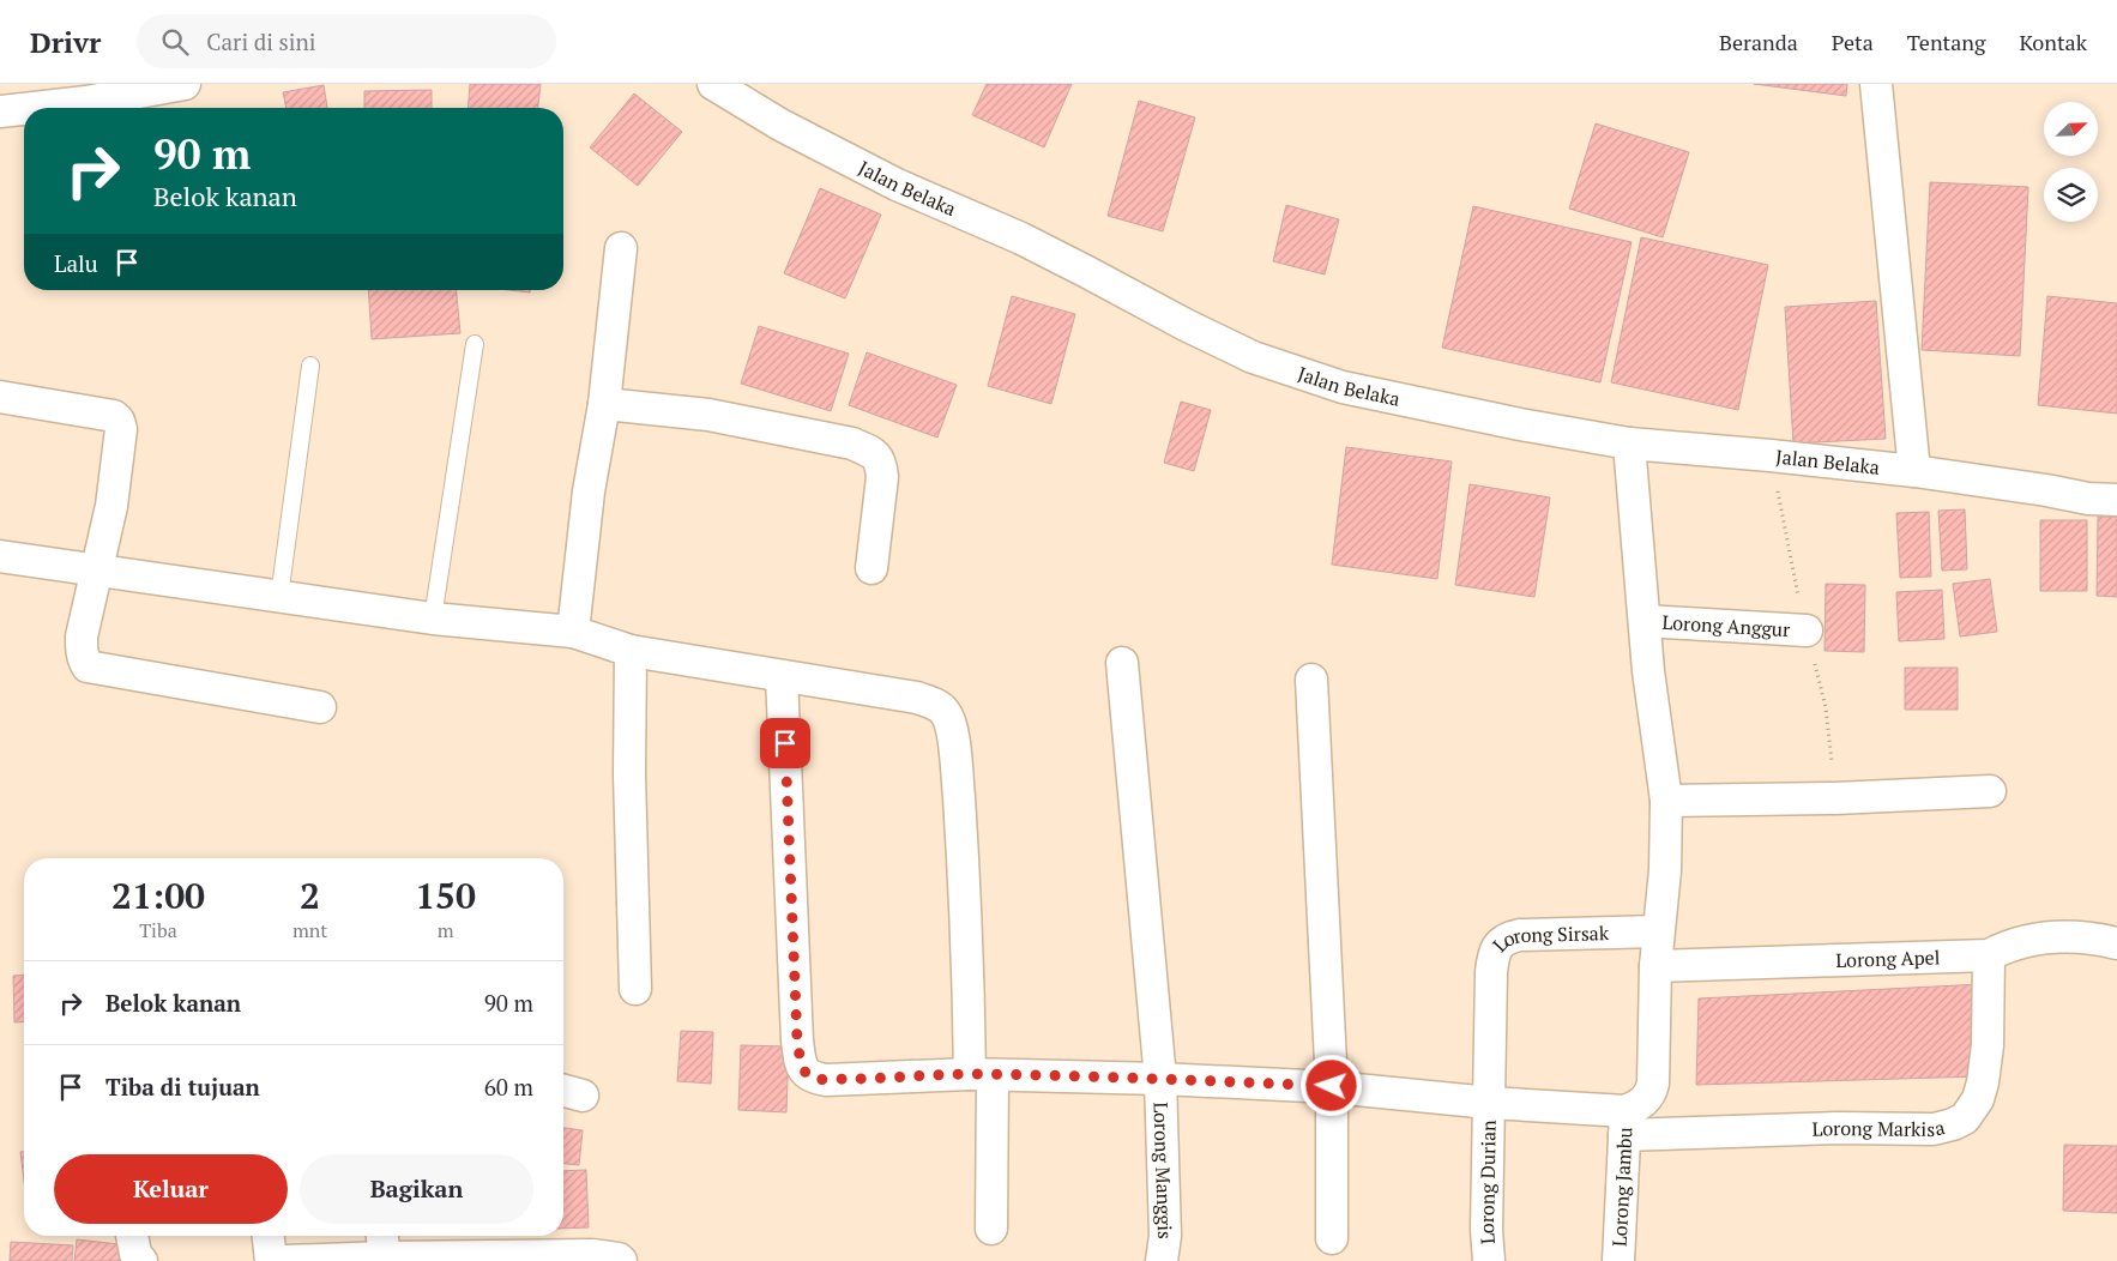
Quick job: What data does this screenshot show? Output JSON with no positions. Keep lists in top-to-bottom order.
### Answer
{
  "streets": {
    "street": [
      "Jalan Belaka",
      "Lorong Anggur",
      "Lorong Sirsak",
      "Lorong Apel",
      "Lorong Markisa",
      "Lorong Manggis",
      "Lorong Durian",
      "Lorong Jambu"
    ]
  },
  "crossings": [
    ["Lorong Sirsak", "Lorong Markisa"],
    ["Lorong Sirsak", "Lorong Durian"],
    ["Lorong Apel", "Lorong Markisa"],
    ["Lorong Markisa", "Lorong Manggis"],
    ["Lorong Markisa", "Lorong Durian"],
    ["Lorong Markisa", "Lorong Jambu"]
  ],
  "north": "top right",
  "page": {
    "header": "Drivr",
    "search": "Cari di sini",
    "nav": [
      "Beranda",
      "Peta",
      "Tentang",
      "Kontak"
    ],
    "turn": ["90 m", "Belok kanan"],
    "then": "Lalu",
    "eta": [
      "21:00",
      "Tiba",
      "2",
      "mnt",
      "150",
      "m"
    ],
    "list": [
      {
        "name": "Belok kanan",
        "value": "90 m"
      },
      {
        "name": "Tiba di tujuan",
        "value": "60 m"
      }
    ],
    "buttons": ["Keluar", "Bagikan"]
  }
}
